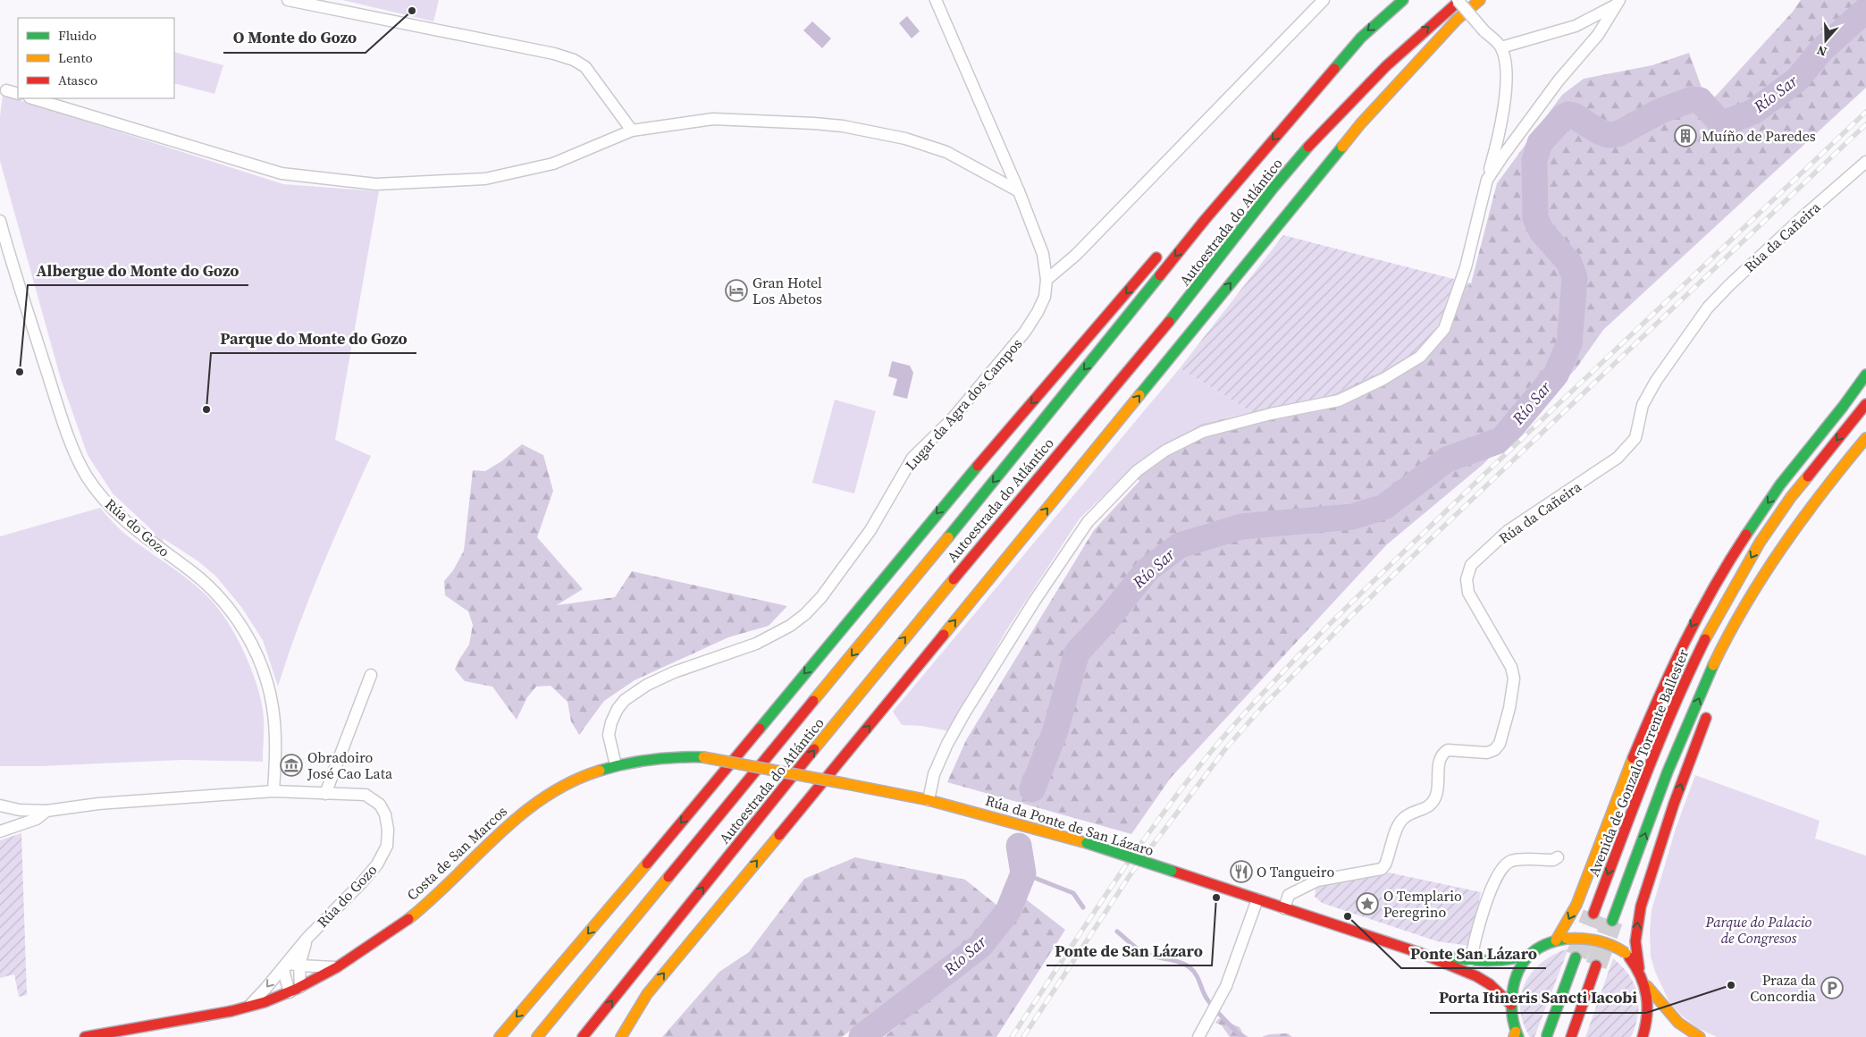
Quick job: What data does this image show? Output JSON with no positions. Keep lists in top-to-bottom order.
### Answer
{
  "streets": {
    "main road": [
      "Autoestrada do Atlántico",
      "Avenida de Gonzalo Torrente Ballester",
      "Rúa da Ponte de San Lázaro",
      "Costa de San Marcos"
    ],
    "street": ["Rúa da Cañeira", "Lugar da Agra dos Campos", "Rúa do Gozo"]
  },
  "crossings": [
    ["Rúa da Cañeira", "Rúa da Ponte de San Lázaro"],
    ["Lugar da Agra dos Campos", "Costa de San Marcos"],
    ["Rúa do Gozo", "Costa de San Marcos"],
    ["Rúa da Ponte de San Lázaro", "Costa de San Marcos"]
  ],
  "water": ["Río Sar"],
  "parks": ["Parque do Palacio de Congresos"],
  "places": {
    "other": [
      "O Monte do Gozo",
      "Albergue do Monte do Gozo",
      "Parque do Monte do Gozo",
      "Ponte de San Lázaro",
      "Ponte San Lázaro",
      "Porta Itineris Sancti Iacobi"
    ],
    "building": ["Muíño de Paredes"],
    "hotel": ["Gran Hotel Los Abetos"],
    "museum": ["Obradoiro José Cao Lata"],
    "restaurant": ["O Tangueiro"],
    "place": ["O Templario Peregrino"],
    "parking": ["Praza da Concordia"]
  },
  "legend": ["Fluido", "Lento", "Atasco"],
  "north": "bottom"
}
